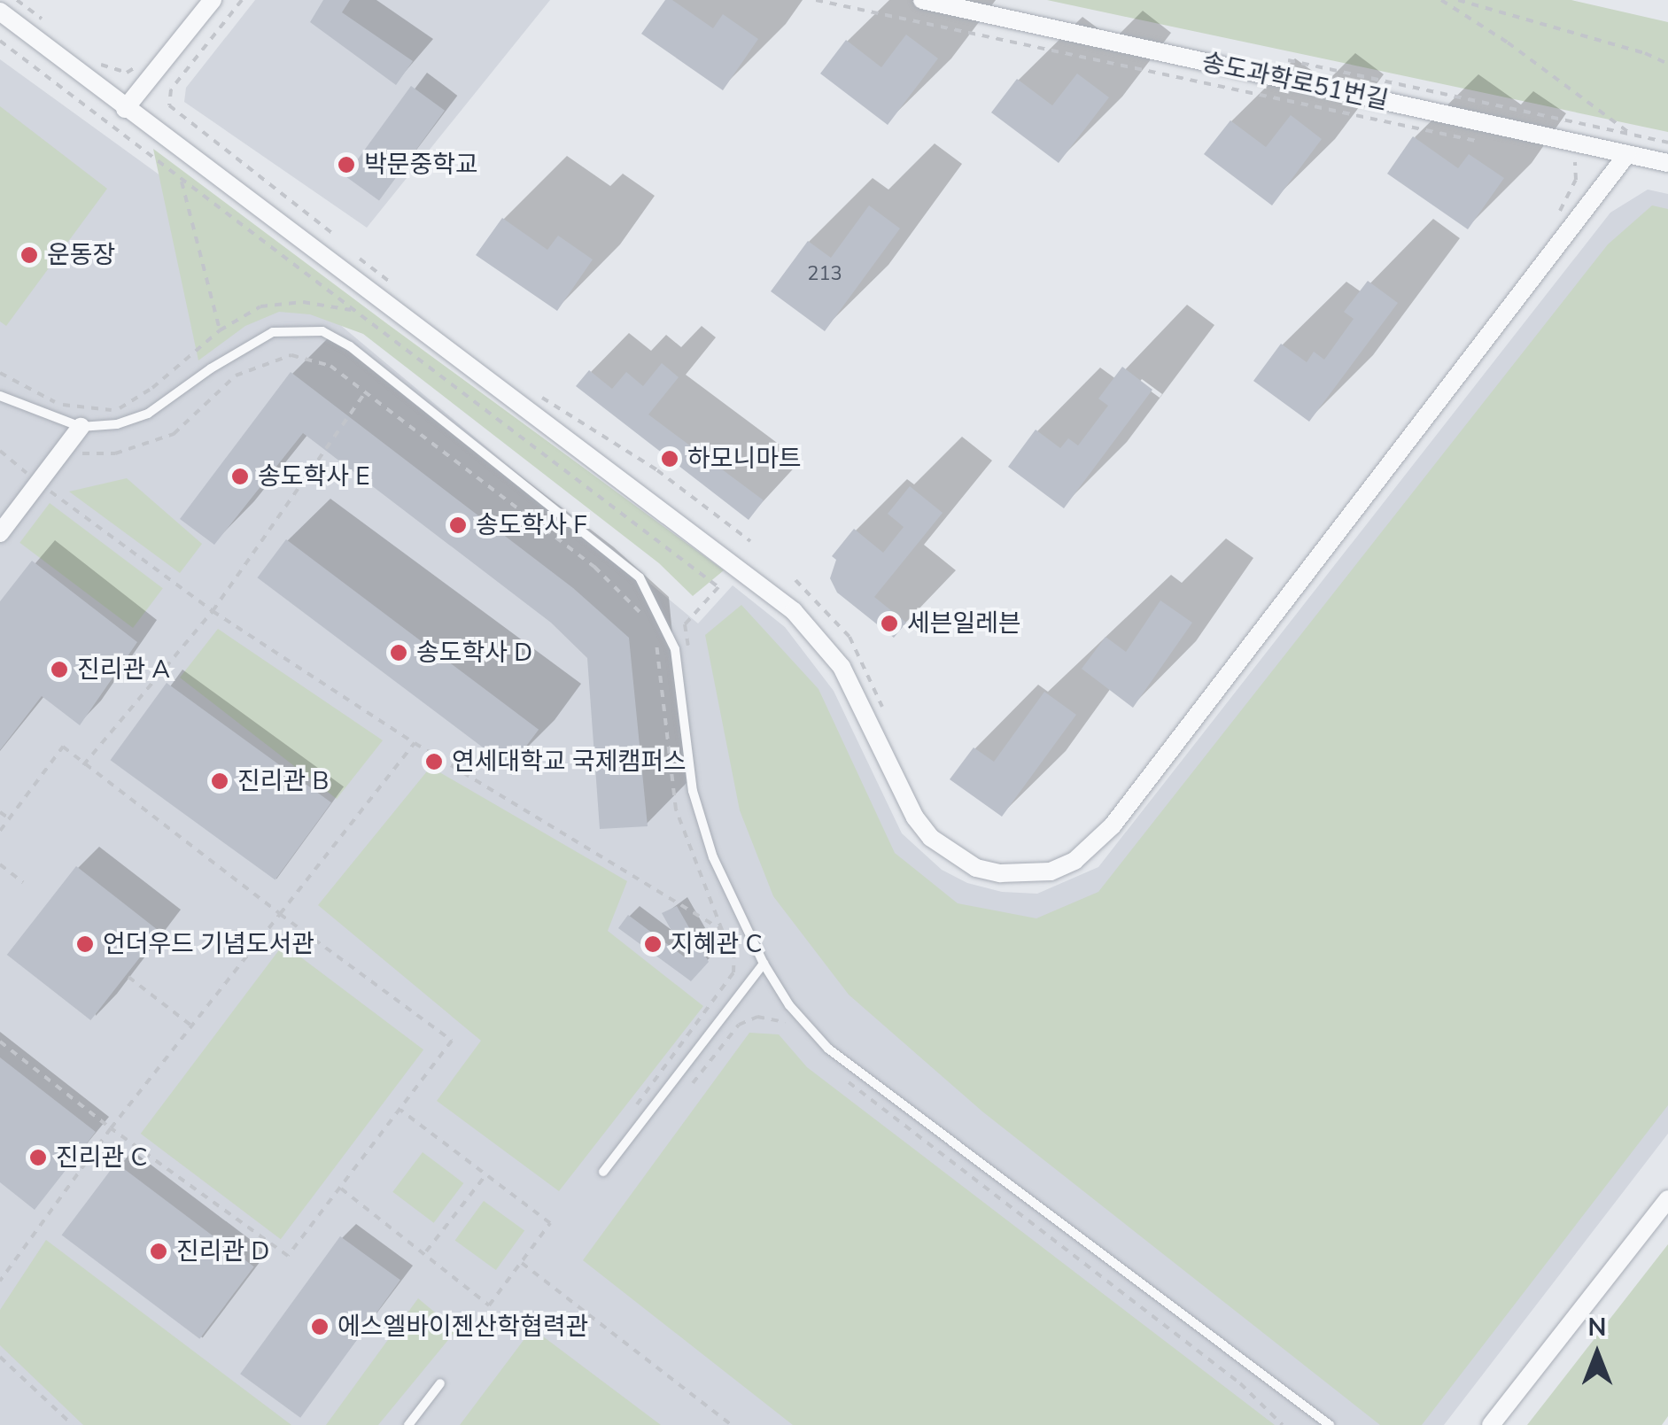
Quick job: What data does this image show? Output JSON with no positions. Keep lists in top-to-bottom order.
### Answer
{
  "streets": {
    "street": ["송도과학로51번길"]
  },
  "places": [
    "박문중학교",
    "운동장",
    "하모니마트",
    "송도학사 E",
    "송도학사 F",
    "세븐일레븐",
    "송도학사 D",
    "진리관 A",
    "연세대학교 국제캠퍼스",
    "진리관 B",
    "언더우드 기념도서관",
    "지혜관 C",
    "진리관 C",
    "진리관 D",
    "에스엘바이젠산학협력관"
  ],
  "house_numbers": ["213"],
  "north": "top"
}
